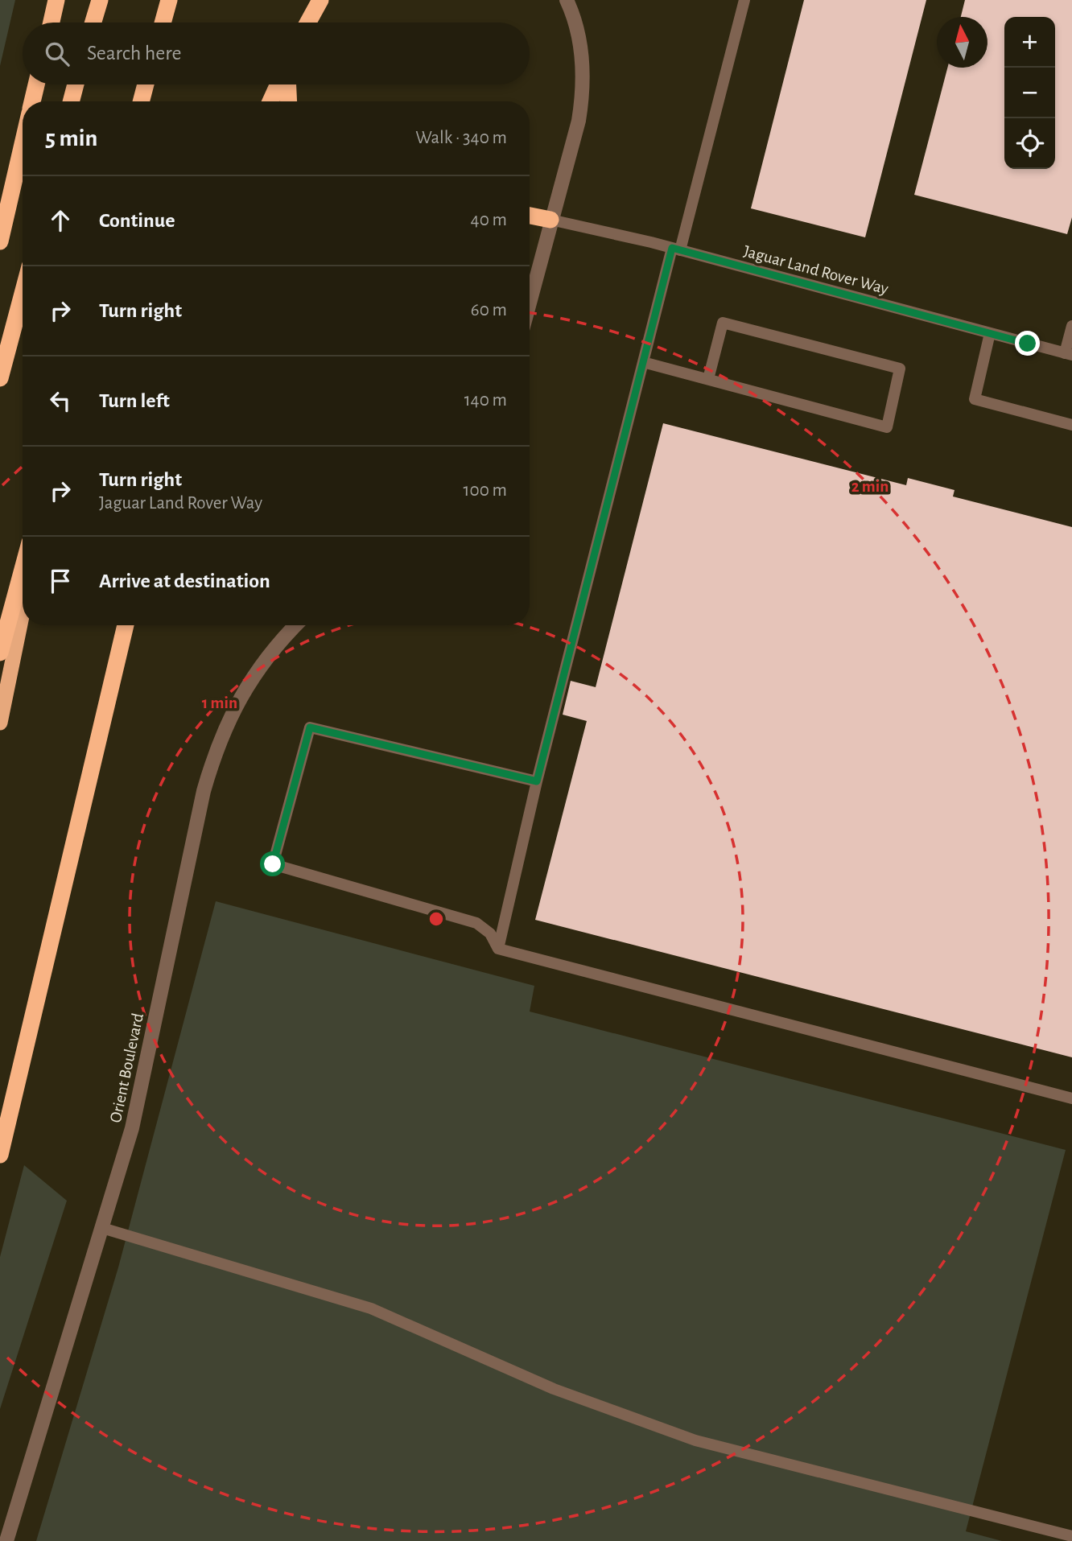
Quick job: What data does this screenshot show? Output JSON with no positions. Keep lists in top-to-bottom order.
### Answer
{
  "streets": {
    "street": ["Orient Boulevard"],
    "lane": ["Jaguar Land Rover Way"]
  },
  "north": "top",
  "page": {
    "map_buttons": ["+", "−"],
    "search": "Search here",
    "heading": ["5 min", "Walk · 340 m"],
    "list": [
      ["Continue", "40 m"],
      ["Turn right", "60 m"],
      ["Turn left", "140 m"],
      ["Turn right", "Jaguar Land Rover Way", "100 m"],
      "Arrive at destination"
    ]
  },
  "rings": ["2 min", "1 min"]
}
